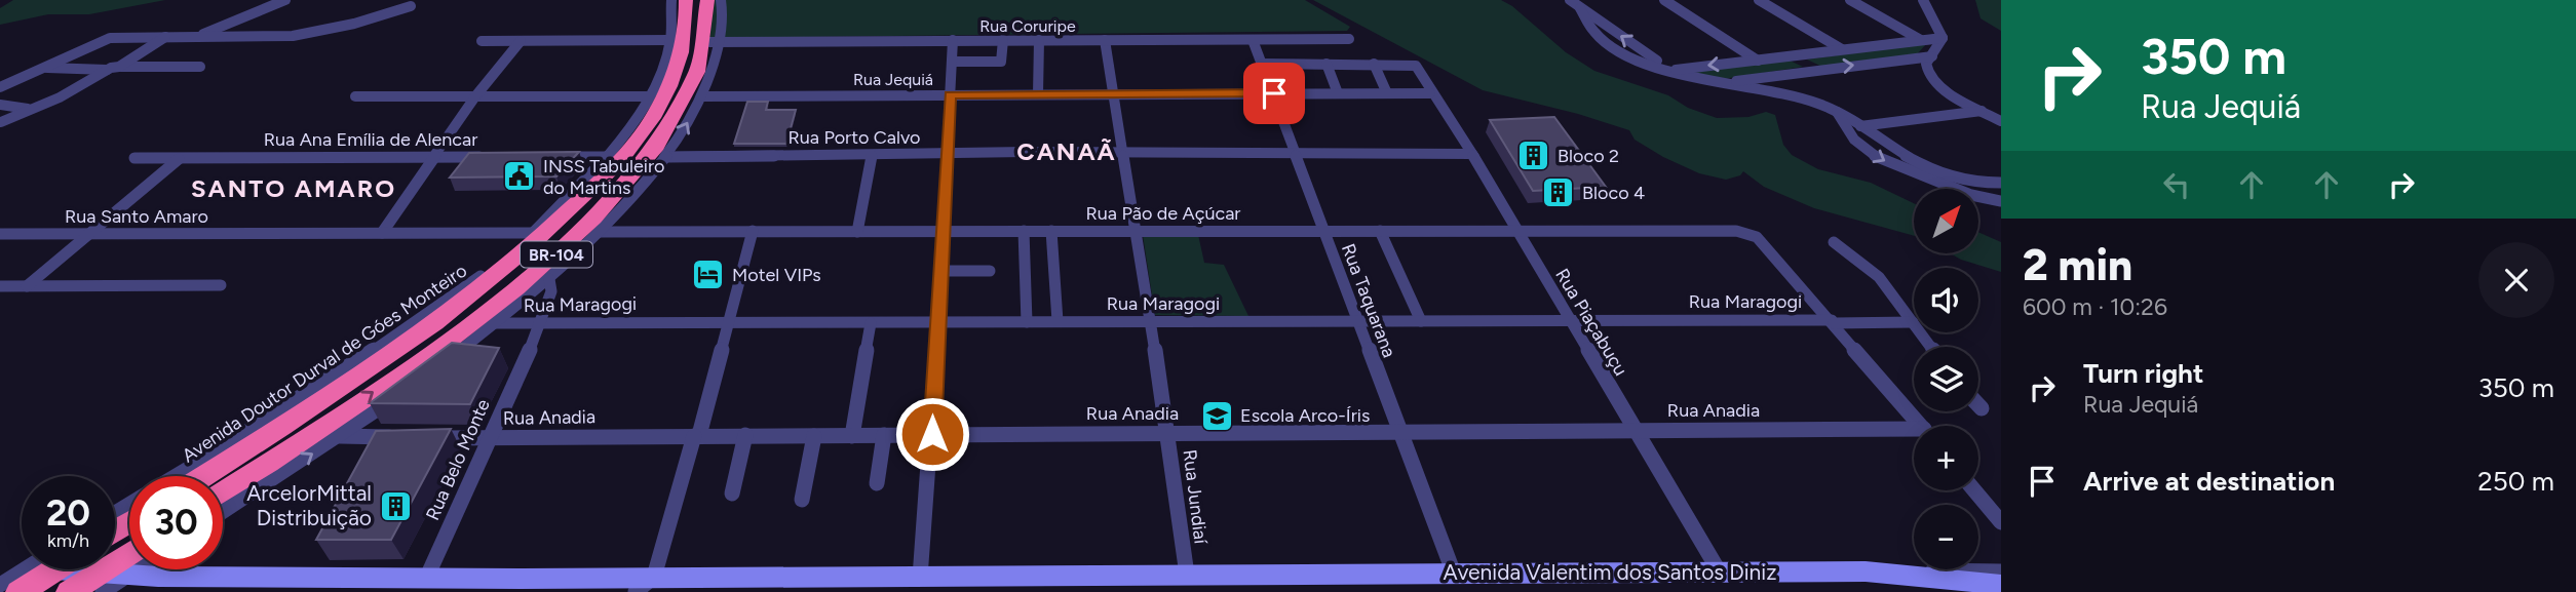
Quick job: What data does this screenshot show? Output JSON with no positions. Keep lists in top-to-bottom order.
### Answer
{
  "streets": {
    "highway": ["BR-104", "Avenida Doutor Durval de Góes Monteiro"],
    "street": [
      "Rua Coruripe",
      "Rua Jequiá",
      "Rua Porto Calvo",
      "Rua Ana Emília de Alencar",
      "Rua Pão de Açúcar",
      "Rua Santo Amaro",
      "Rua Taquarana",
      "Rua Maragogi",
      "Rua Piaçabuçu",
      "Rua Anadia",
      "Rua Belo Monte",
      "Rua Jundiaí",
      "Avenida Valentim dos Santos Diniz"
    ]
  },
  "crossings": [
    ["Rua Coruripe", "BR-104"],
    ["Rua Coruripe", "Rua Taquarana"],
    ["Rua Coruripe", "Rua Jundiaí"],
    ["Rua Jequiá", "Rua Taquarana"],
    ["Rua Jequiá", "Rua Piaçabuçu"],
    ["Rua Jequiá", "Rua Jundiaí"],
    ["Rua Porto Calvo", "Rua Taquarana"],
    ["Rua Porto Calvo", "Rua Piaçabuçu"],
    ["Rua Porto Calvo", "Rua Jundiaí"],
    ["Rua Pão de Açúcar", "Rua Taquarana"],
    ["Rua Pão de Açúcar", "Rua Maragogi"],
    ["Rua Pão de Açúcar", "Rua Piaçabuçu"],
    ["Rua Pão de Açúcar", "Rua Jundiaí"],
    ["Rua Taquarana", "Rua Maragogi"],
    ["Rua Taquarana", "Rua Anadia"],
    ["Rua Taquarana", "Avenida Valentim dos Santos Diniz"],
    ["Rua Maragogi", "Rua Piaçabuçu"],
    ["Rua Maragogi", "Rua Belo Monte"],
    ["Rua Maragogi", "Rua Jundiaí"],
    ["Rua Piaçabuçu", "Rua Anadia"],
    ["Rua Piaçabuçu", "Avenida Valentim dos Santos Diniz"],
    ["Rua Anadia", "Rua Belo Monte"],
    ["Rua Anadia", "Rua Jundiaí"],
    ["Rua Belo Monte", "Avenida Valentim dos Santos Diniz"],
    ["Rua Jundiaí", "Avenida Valentim dos Santos Diniz"]
  ],
  "districts": ["CANAÃ", "SANTO AMARO"],
  "places": {
    "building": ["Bloco 2", "Bloco 4", "ArcelorMittal Distribuição"],
    "public building": ["INSS Tabuleiro do Martins"],
    "hotel": ["Motel VIPs"],
    "school or university": ["Escola Arco-Íris"]
  },
  "north": "top right",
  "page": {
    "turn": ["350 m", "Rua Jequiá"],
    "map_buttons": ["+", "−"],
    "heading": ["2 min", "600 m · 10:26"],
    "list": [
      {
        "name": "Turn right",
        "note": "Rua Jequiá",
        "value": "350 m"
      },
      {
        "name": "Arrive at destination",
        "value": "250 m"
      }
    ],
    "speed": "20 km/h",
    "limit": "30"
  }
}
